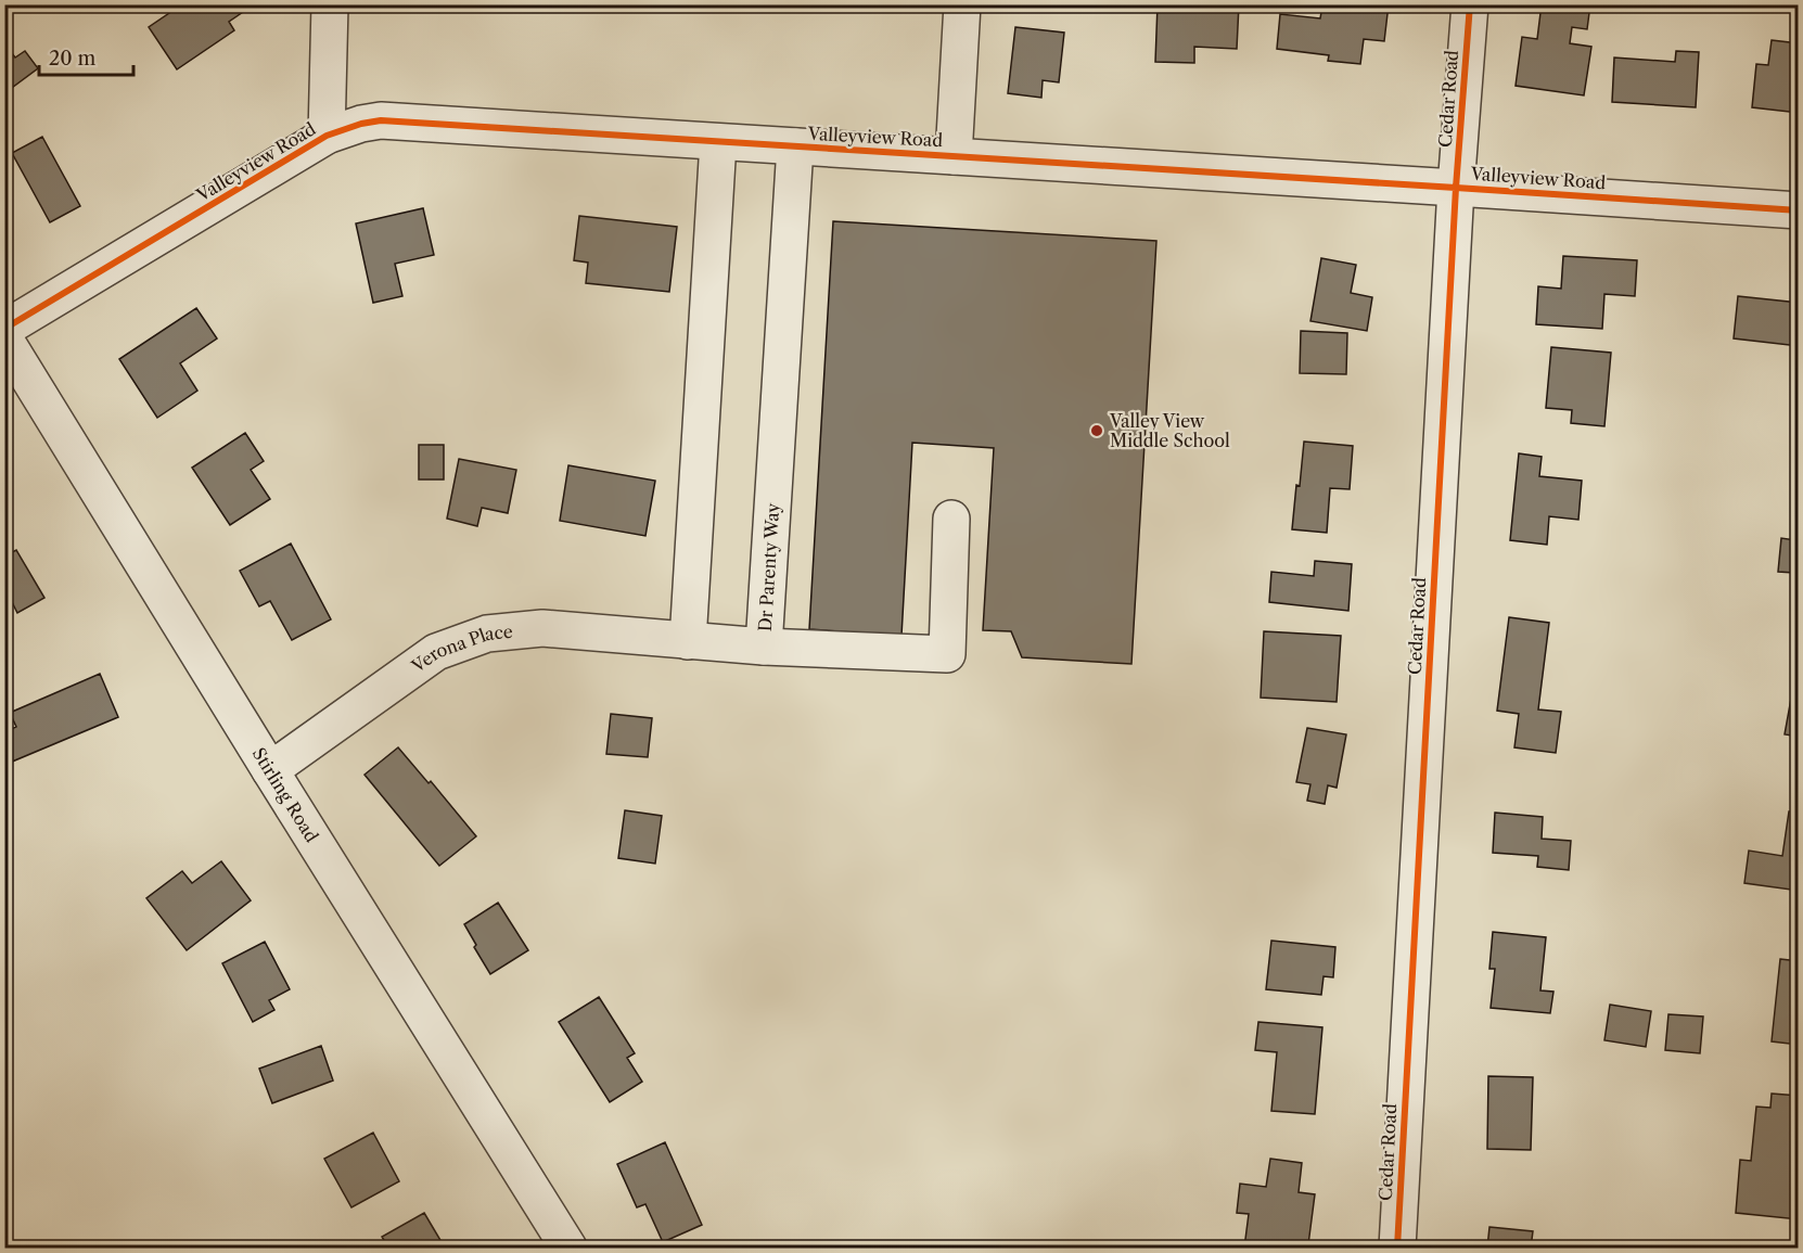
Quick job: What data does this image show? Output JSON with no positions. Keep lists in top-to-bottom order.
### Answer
{
  "streets": {
    "street": [
      "Cedar Road",
      "Valleyview Road",
      "Dr Parenty Way",
      "Verona Place",
      "Stirling Road"
    ]
  },
  "crossings": [
    ["Cedar Road", "Valleyview Road"],
    ["Valleyview Road", "Dr Parenty Way"],
    ["Dr Parenty Way", "Verona Place"],
    ["Verona Place", "Stirling Road"]
  ],
  "places": ["Valley View Middle School"],
  "scale_bar": "20 m"
}
